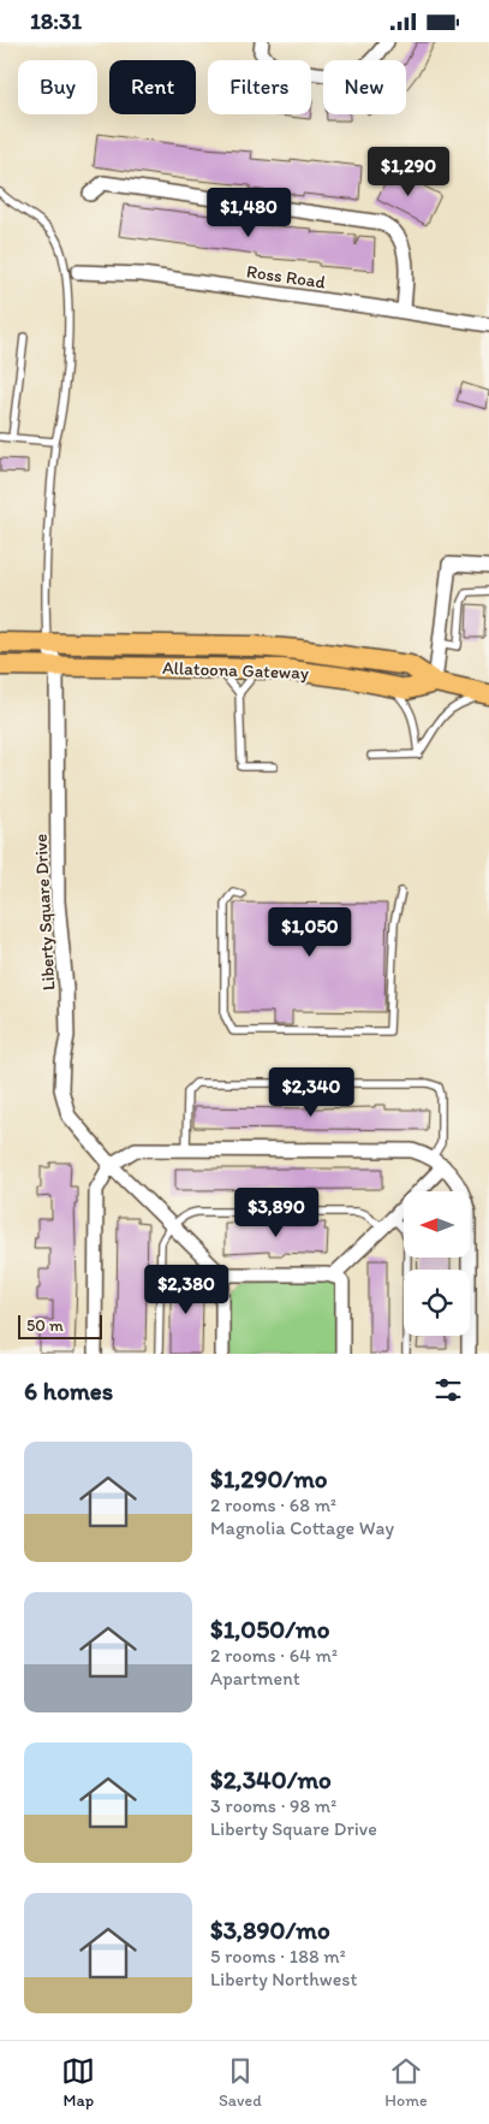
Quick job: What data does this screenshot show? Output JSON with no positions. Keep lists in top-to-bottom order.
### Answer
{
  "streets": {
    "main road": ["Allatoona Gateway"],
    "street": ["Ross Road", "Liberty Square Drive"]
  },
  "crossings": [
    ["Allatoona Gateway", "Liberty Square Drive"]
  ],
  "scale_bar": "50 m",
  "north": "left",
  "page": {
    "status": "18:31",
    "chip": [
      "Buy",
      "Rent",
      "Filters",
      "New"
    ],
    "price": [
      "$1,290",
      "$1,480",
      "$1,050",
      "$2,340",
      "$3,890",
      "$2,380"
    ],
    "scale": "50 m",
    "heading": "6 homes",
    "list": [
      {
        "name": "$1,290/mo",
        "note": "2 rooms · 68 m² · Magnolia Cottage Way"
      },
      {
        "name": "$1,050/mo",
        "note": "2 rooms · 64 m² · Apartment"
      },
      {
        "name": "$2,340/mo",
        "note": "3 rooms · 98 m² · Liberty Square Drive"
      },
      {
        "name": "$3,890/mo",
        "note": "5 rooms · 188 m² · Liberty Northwest"
      }
    ],
    "tabs": ["Map", "Saved", "Home"]
  }
}
